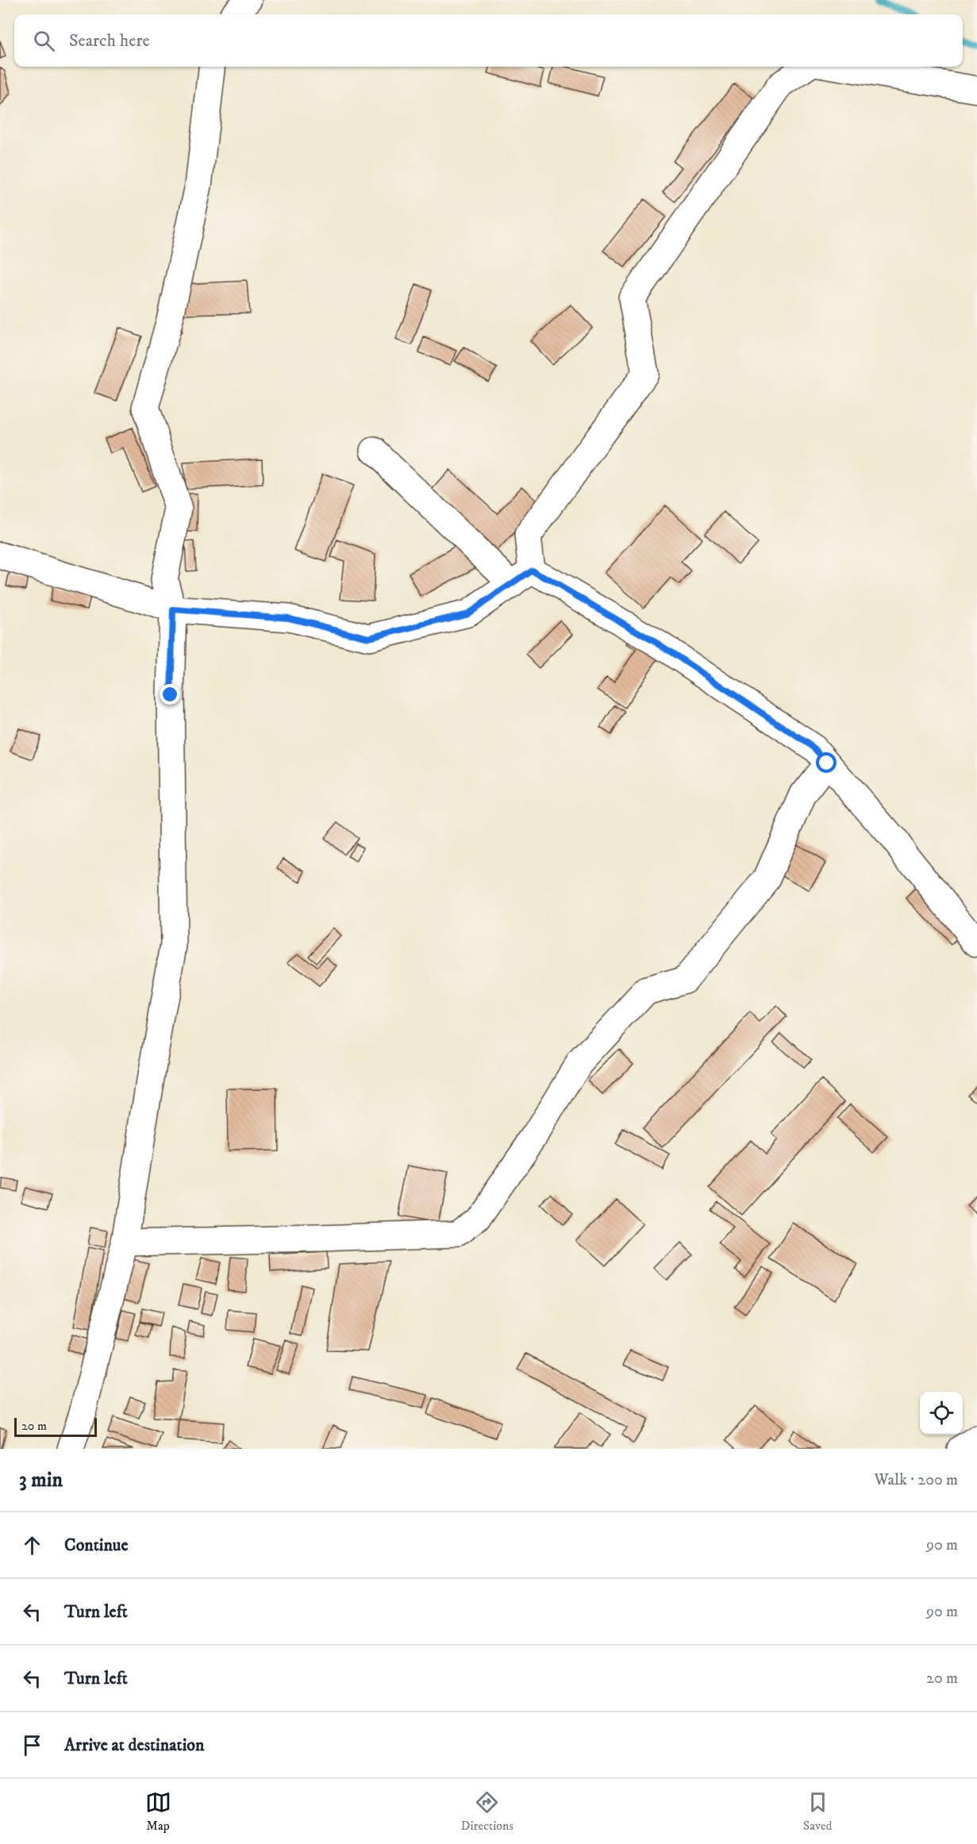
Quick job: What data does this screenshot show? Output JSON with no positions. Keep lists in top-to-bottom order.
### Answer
{
  "scale_bar": "20 m",
  "page": {
    "search": "Search here",
    "scale": "20 m",
    "heading": ["3 min", "Walk · 200 m"],
    "list": [
      ["Continue", "90 m"],
      ["Turn left", "90 m"],
      ["Turn left", "20 m"],
      "Arrive at destination"
    ],
    "nav": ["Map", "Directions", "Saved"]
  }
}
